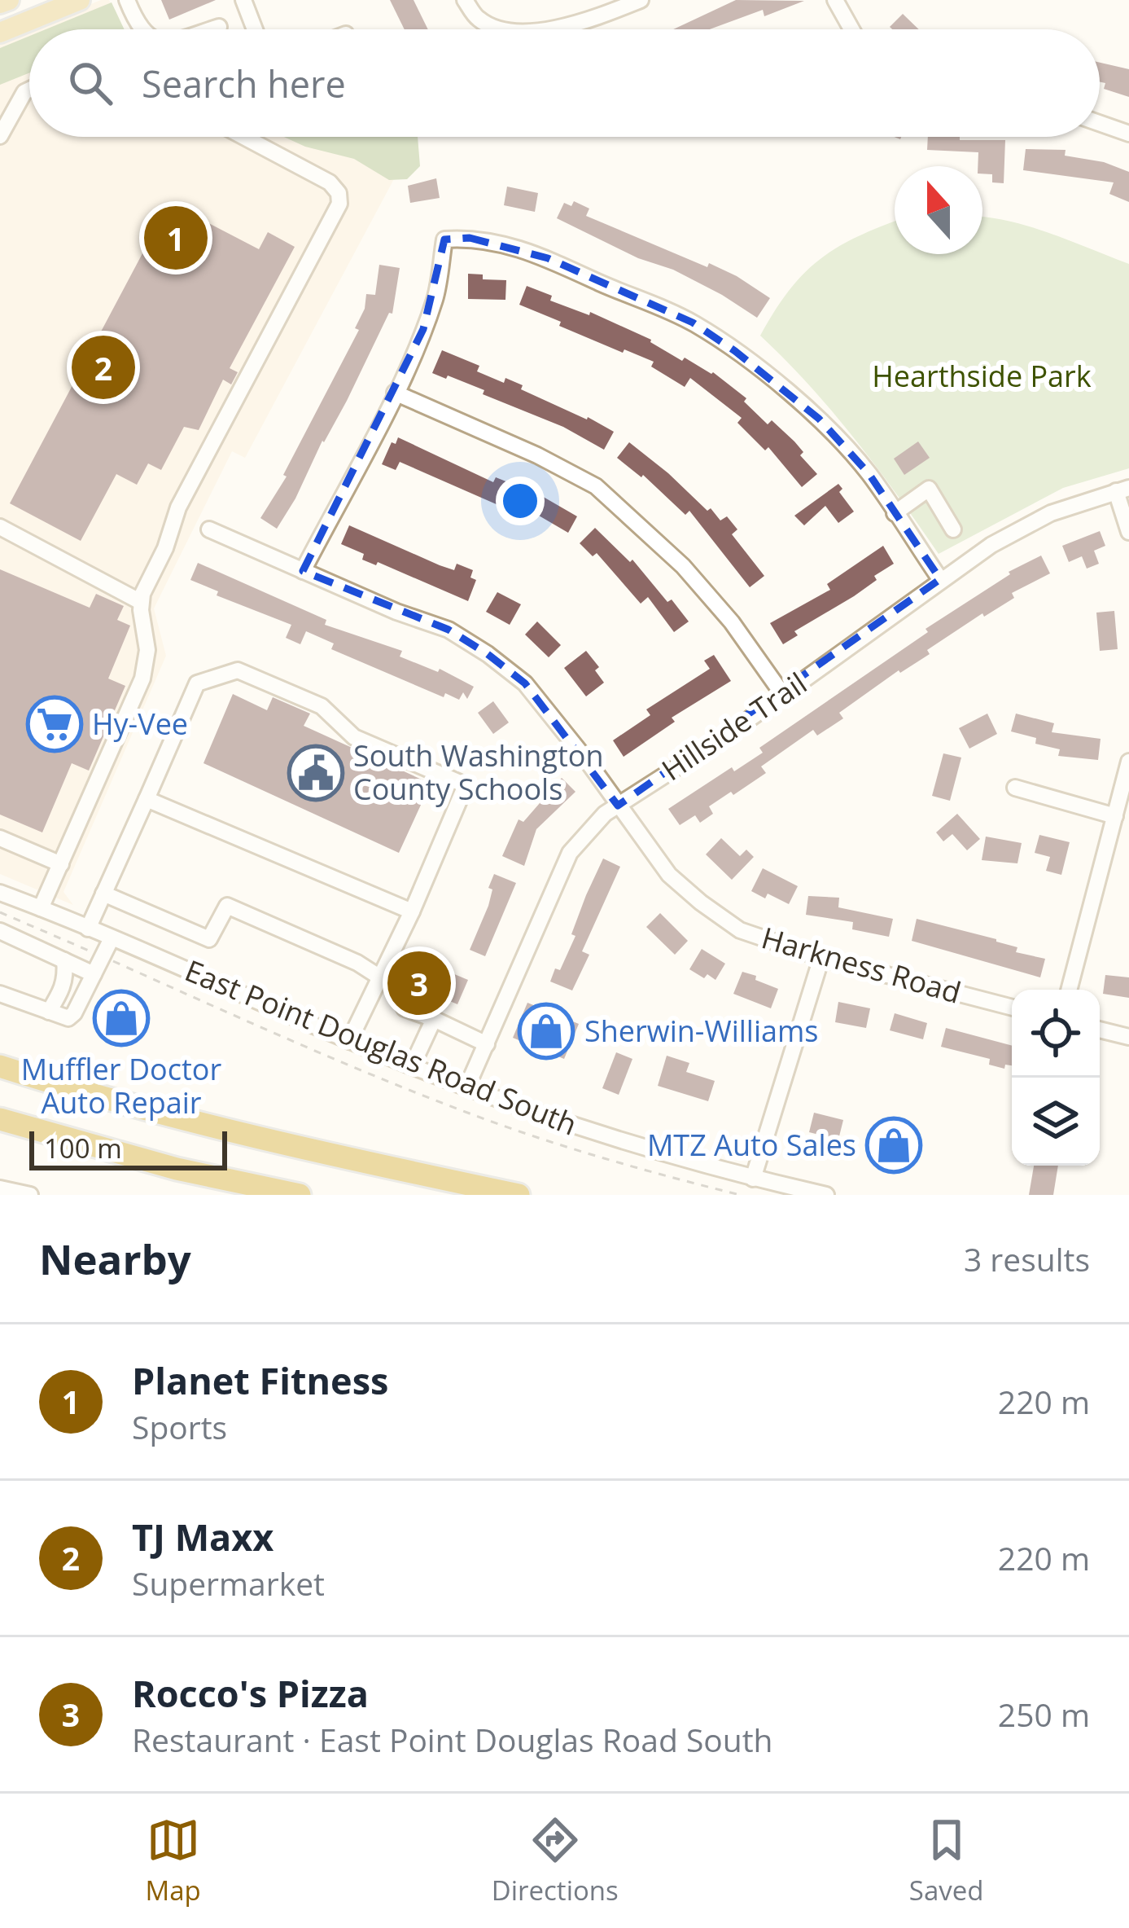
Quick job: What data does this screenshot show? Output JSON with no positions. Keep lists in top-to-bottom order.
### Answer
{
  "streets": {
    "street": ["Hillside Trail", "Harkness Road", "East Point Douglas Road South"]
  },
  "crossings": [
    ["Hillside Trail", "Harkness Road"],
    ["Hillside Trail", "East Point Douglas Road South"]
  ],
  "parks": ["Hearthside Park"],
  "places": {
    "supermarket": ["Hy-Vee"],
    "public building": ["South Washington County Schools"],
    "shop": ["Muffler Doctor Auto Repair", "Sherwin-Williams", "MTZ Auto Sales"]
  },
  "scale_bar": "100 m",
  "north": "top",
  "page": {
    "search": "Search here",
    "pins": ["1", "2", "3"],
    "scale": "100 m",
    "heading": ["Nearby", "3 results"],
    "list": [
      {
        "mark": "1",
        "name": "Planet Fitness",
        "note": "Sports",
        "value": "220 m"
      },
      {
        "mark": "2",
        "name": "TJ Maxx",
        "note": "Supermarket",
        "value": "220 m"
      },
      {
        "mark": "3",
        "name": "Rocco's Pizza",
        "note": "Restaurant · East Point Douglas Road South",
        "value": "250 m"
      }
    ],
    "nav": ["Map", "Directions", "Saved"]
  }
}
